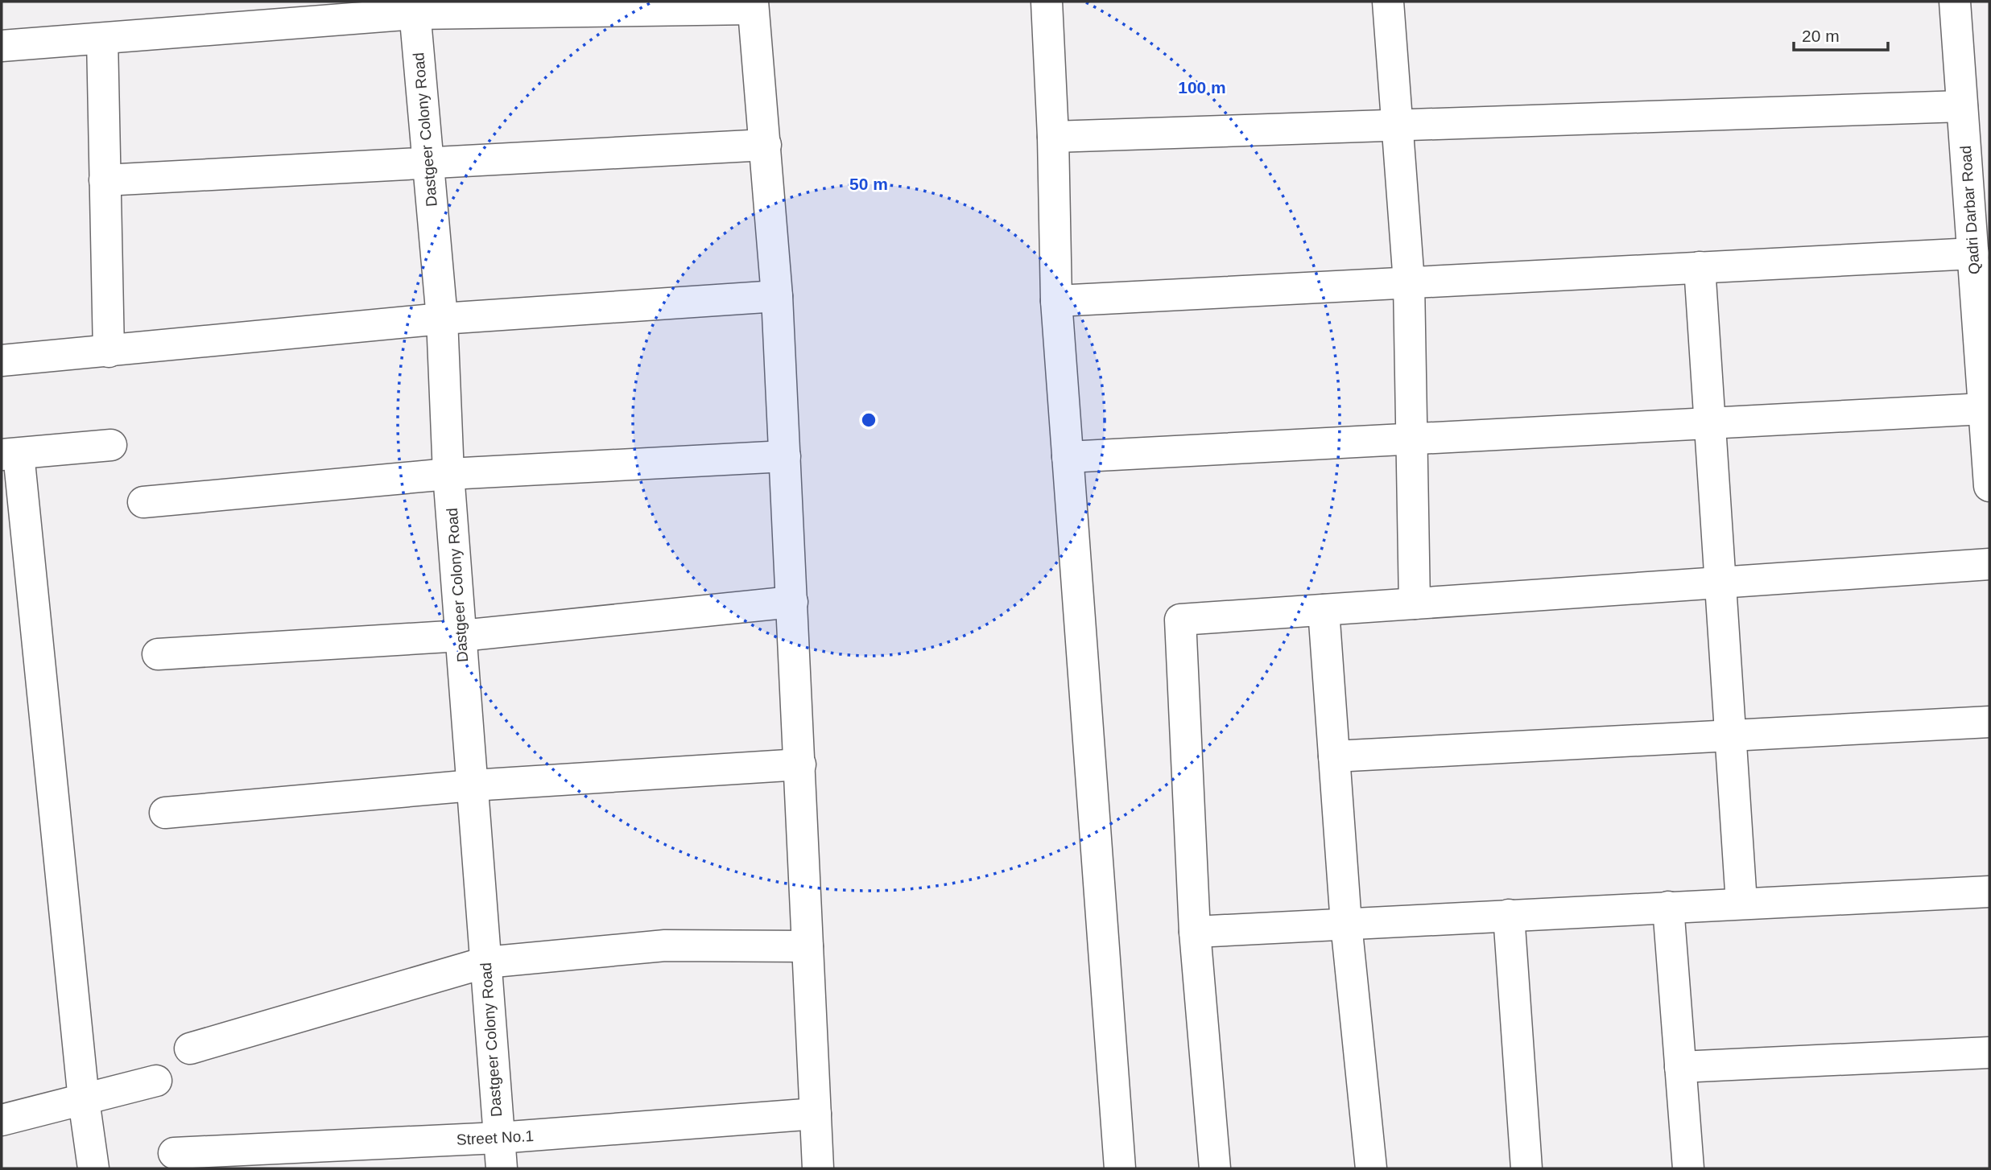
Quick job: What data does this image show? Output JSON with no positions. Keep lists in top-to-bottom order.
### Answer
{
  "streets": {
    "street": ["Dastgeer Colony Road", "Qadri Darbar Road", "Street No.1"]
  },
  "crossings": [
    ["Dastgeer Colony Road", "Street No.1"]
  ],
  "scale_bar": "20 m",
  "rings": ["100 m", "50 m"]
}
